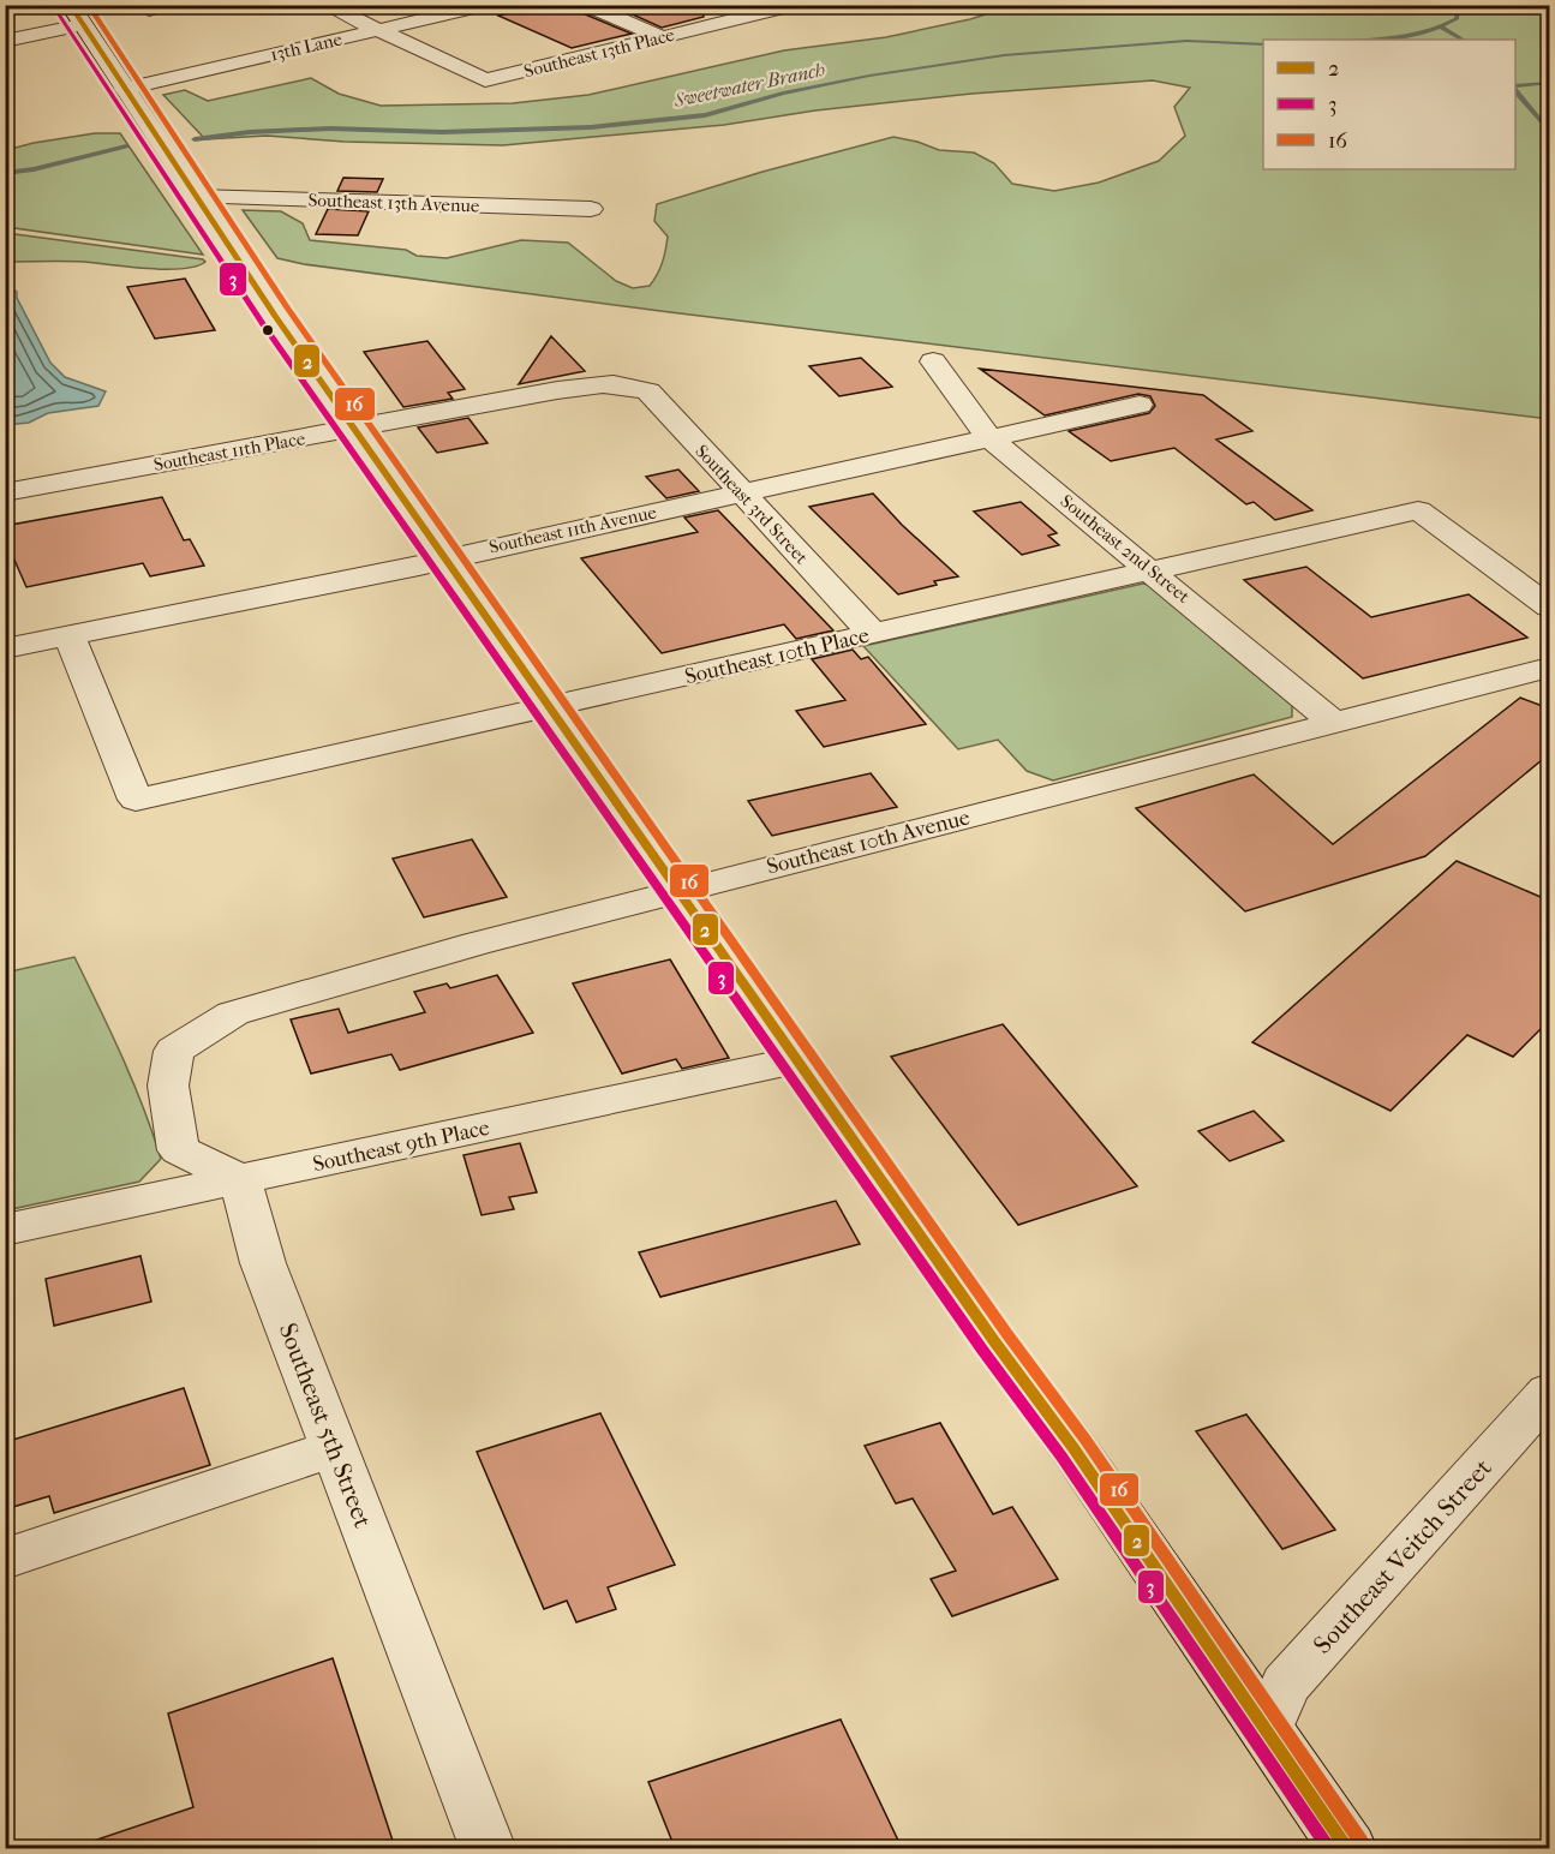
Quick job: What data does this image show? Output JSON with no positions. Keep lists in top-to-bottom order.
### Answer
{
  "streets": {
    "street": [
      "13th Lane",
      "Southeast 13th Place",
      "Southeast 13th Avenue",
      "Southeast 11th Place",
      "Southeast 3rd Street",
      "Southeast 11th Avenue",
      "Southeast 2nd Street",
      "Southeast 10th Place",
      "Southeast 10th Avenue",
      "Southeast 9th Place",
      "Southeast 5th Street",
      "Southeast Veitch Street"
    ]
  },
  "crossings": [
    ["13th Lane", "Southeast 13th Place"],
    ["Southeast 11th Place", "Southeast 3rd Street"],
    ["Southeast 3rd Street", "Southeast 11th Avenue"],
    ["Southeast 3rd Street", "Southeast 10th Place"],
    ["Southeast 11th Avenue", "Southeast 2nd Street"],
    ["Southeast 11th Avenue", "Southeast 10th Place"],
    ["Southeast 2nd Street", "Southeast 10th Place"],
    ["Southeast 2nd Street", "Southeast 10th Avenue"],
    ["Southeast 10th Avenue", "Southeast 9th Place"],
    ["Southeast 10th Avenue", "Southeast 5th Street"],
    ["Southeast 9th Place", "Southeast 5th Street"]
  ],
  "water": ["Sweetwater Branch"],
  "lines": ["transit line 2", "transit line 16", "transit line 3"],
  "legend": ["2", "3", "16"]
}
